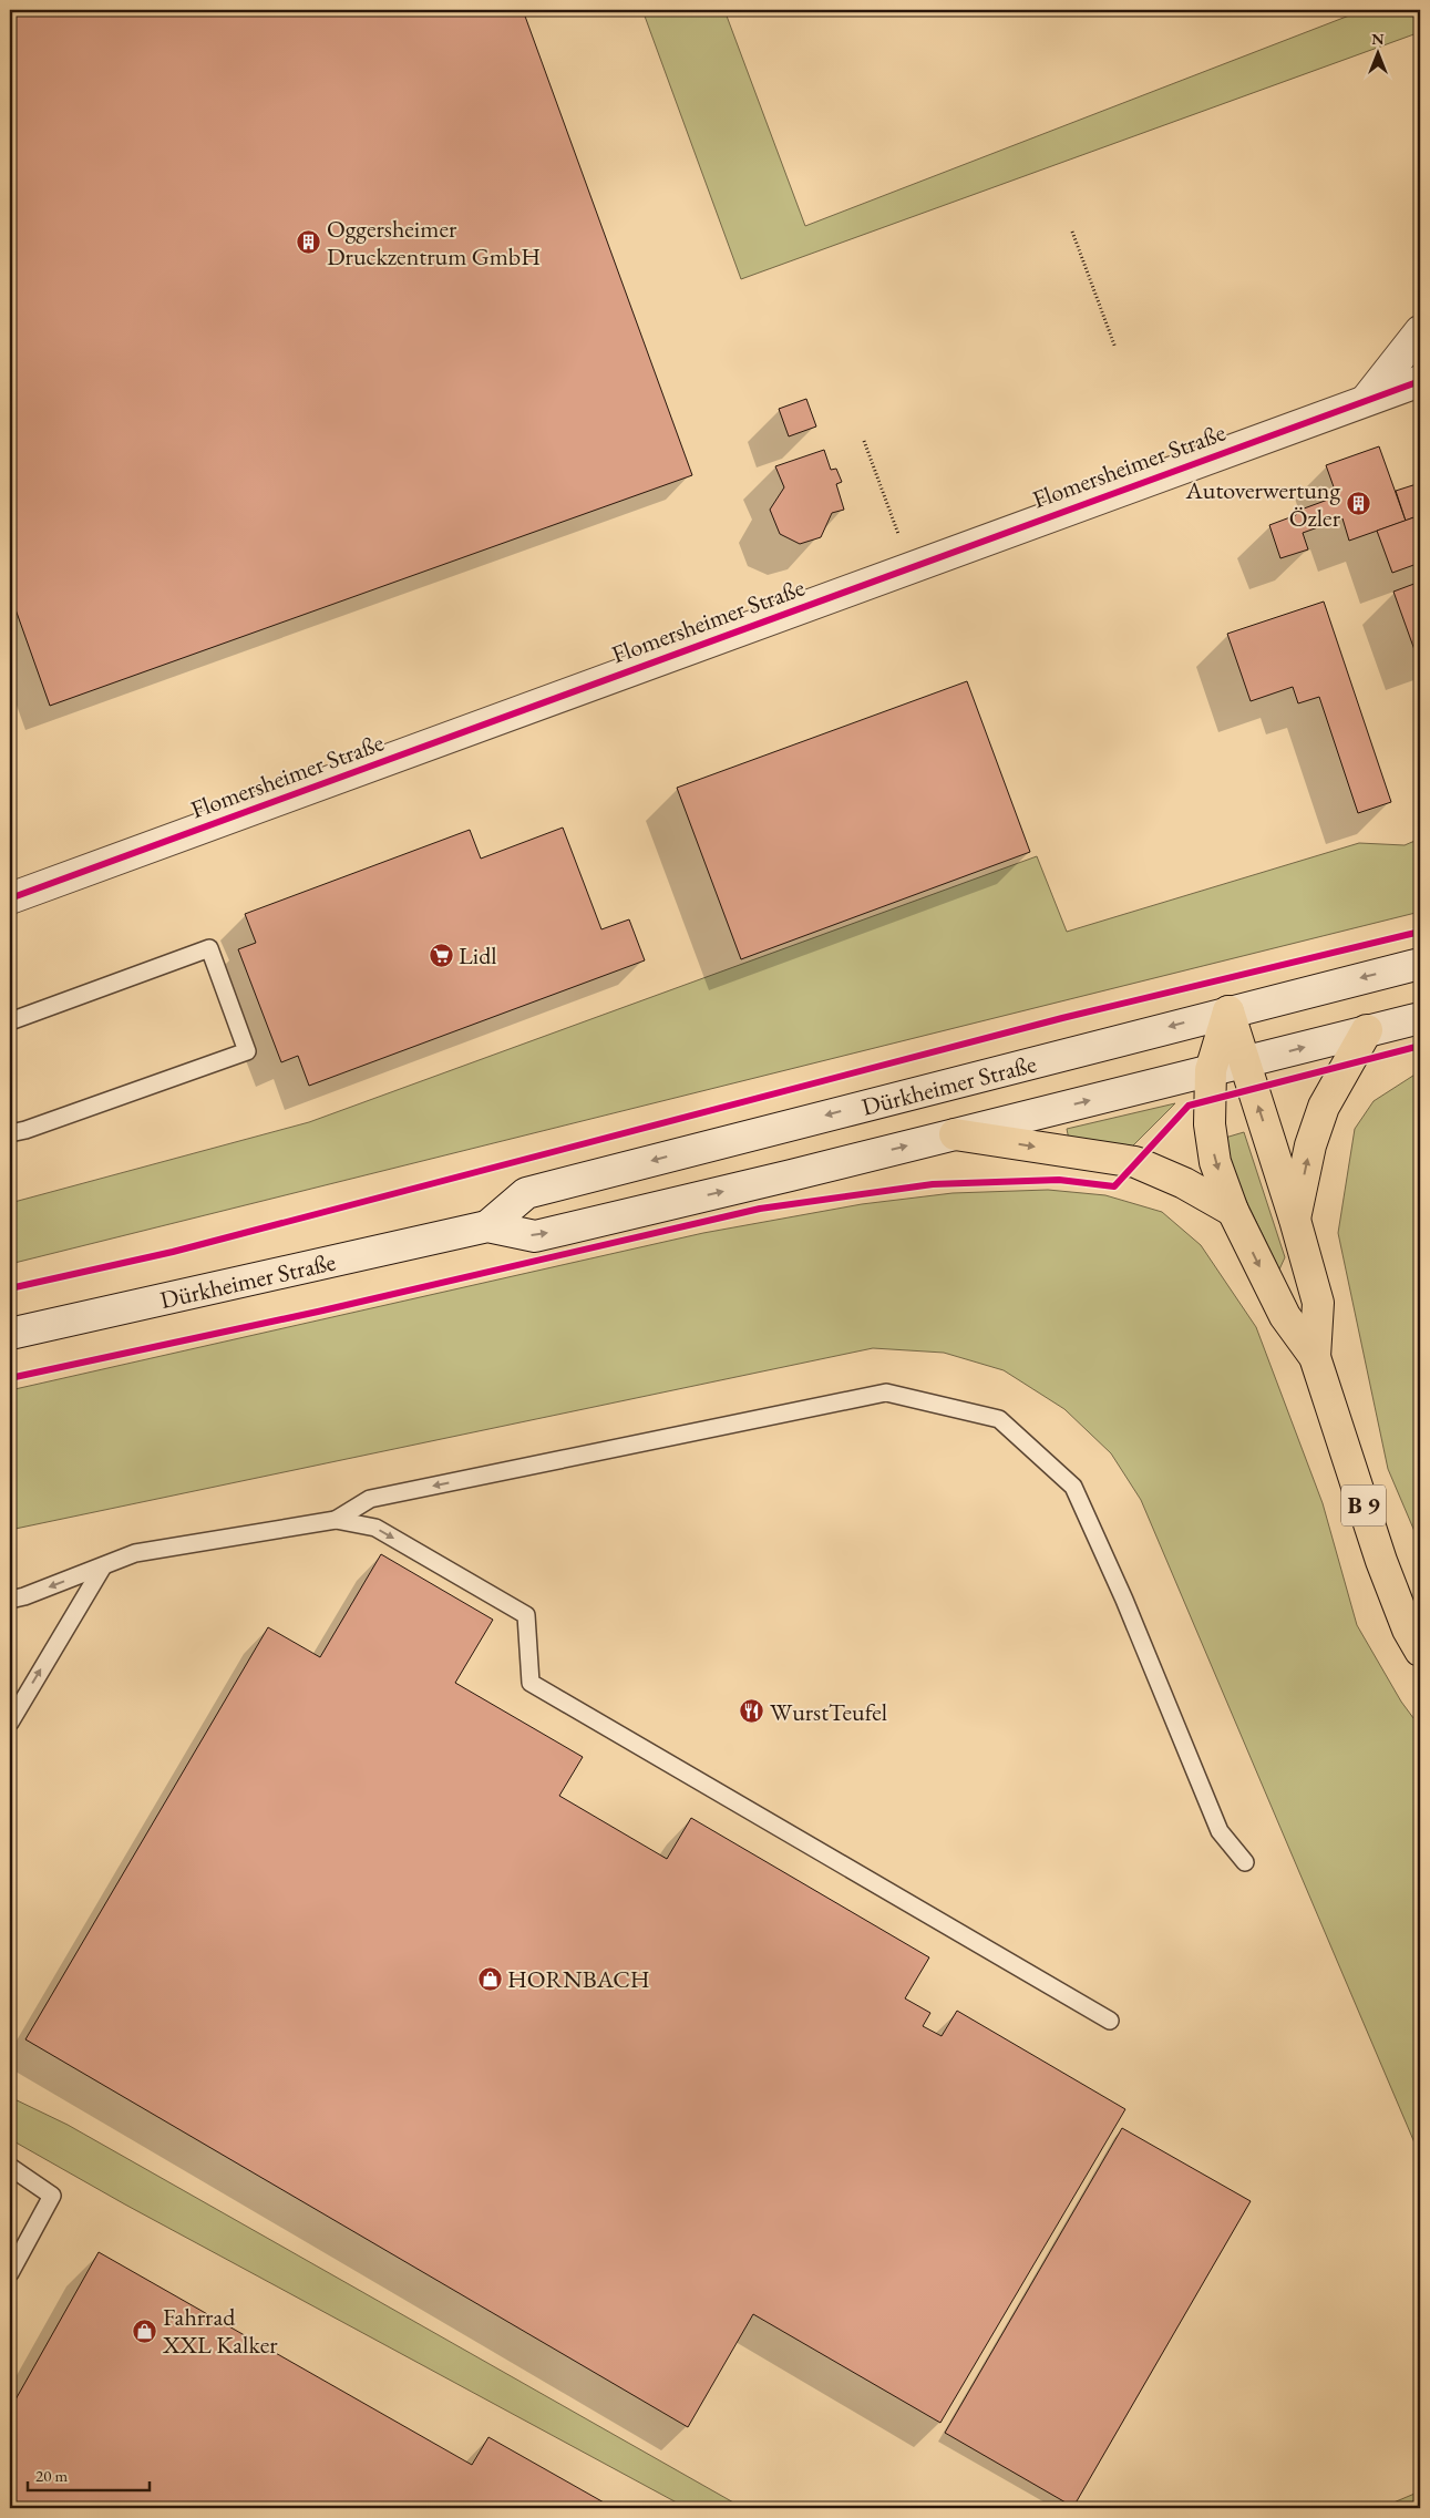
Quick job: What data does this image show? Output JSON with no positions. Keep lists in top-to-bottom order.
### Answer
{
  "streets": {
    "highway": ["B 9"],
    "main road": ["Flomersheimer Straße", "Dürkheimer Straße"]
  },
  "crossings": [
    ["Dürkheimer Straße", "B 9"]
  ],
  "places": {
    "building": ["Oggersheimer Druckzentrum GmbH", "Autoverwertung Özler"],
    "supermarket": ["Lidl"],
    "restaurant": ["WurstTeufel"],
    "shop": ["HORNBACH", "Fahrrad XXL Kalker"]
  },
  "scale_bar": "20 m",
  "north": "top"
}
